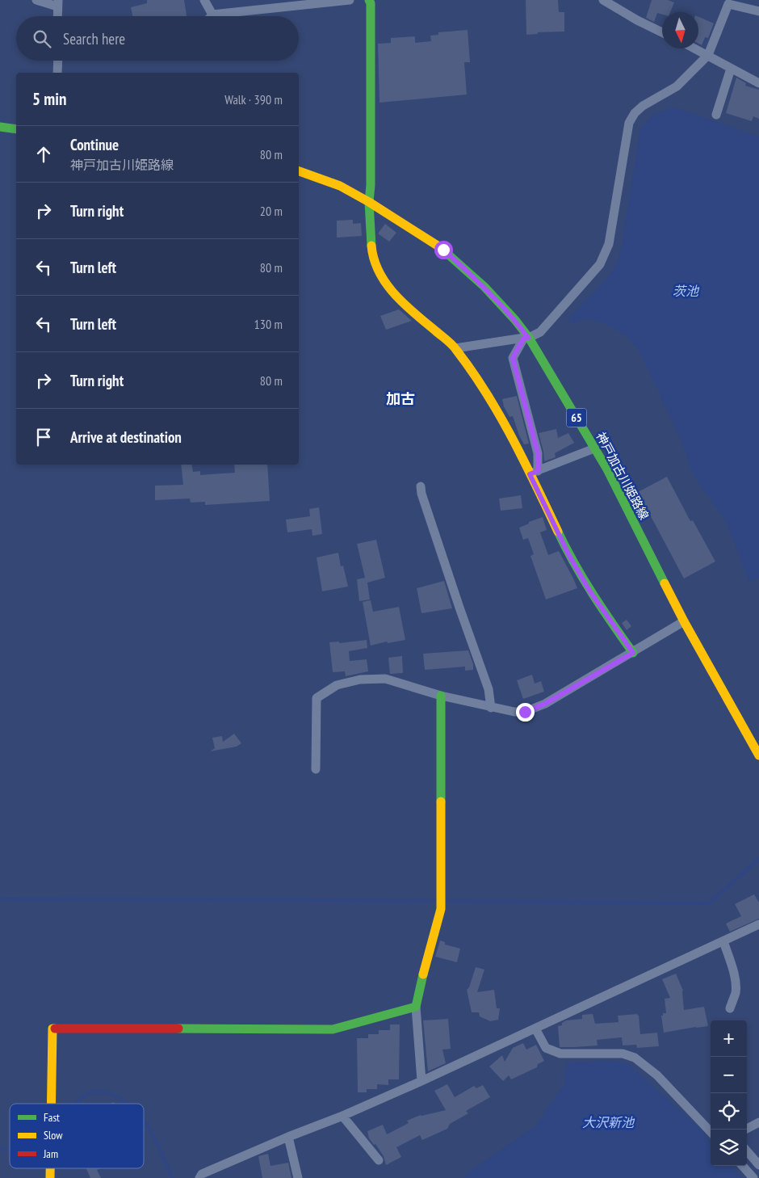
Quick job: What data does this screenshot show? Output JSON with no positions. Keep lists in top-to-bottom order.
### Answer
{
  "streets": {
    "street": ["65", "神戸加古川姫路線"]
  },
  "districts": ["加古"],
  "water": ["茨池", "大沢新池"],
  "legend": ["Fast", "Slow", "Jam"],
  "north": "bottom",
  "page": {
    "search": "Search here",
    "heading": ["5 min", "Walk · 390 m"],
    "list": [
      ["Continue", "神戸加古川姫路線", "80 m"],
      ["Turn right", "20 m"],
      ["Turn left", "80 m"],
      ["Turn left", "130 m"],
      ["Turn right", "80 m"],
      "Arrive at destination"
    ],
    "map_buttons": ["+", "−"]
  }
}
